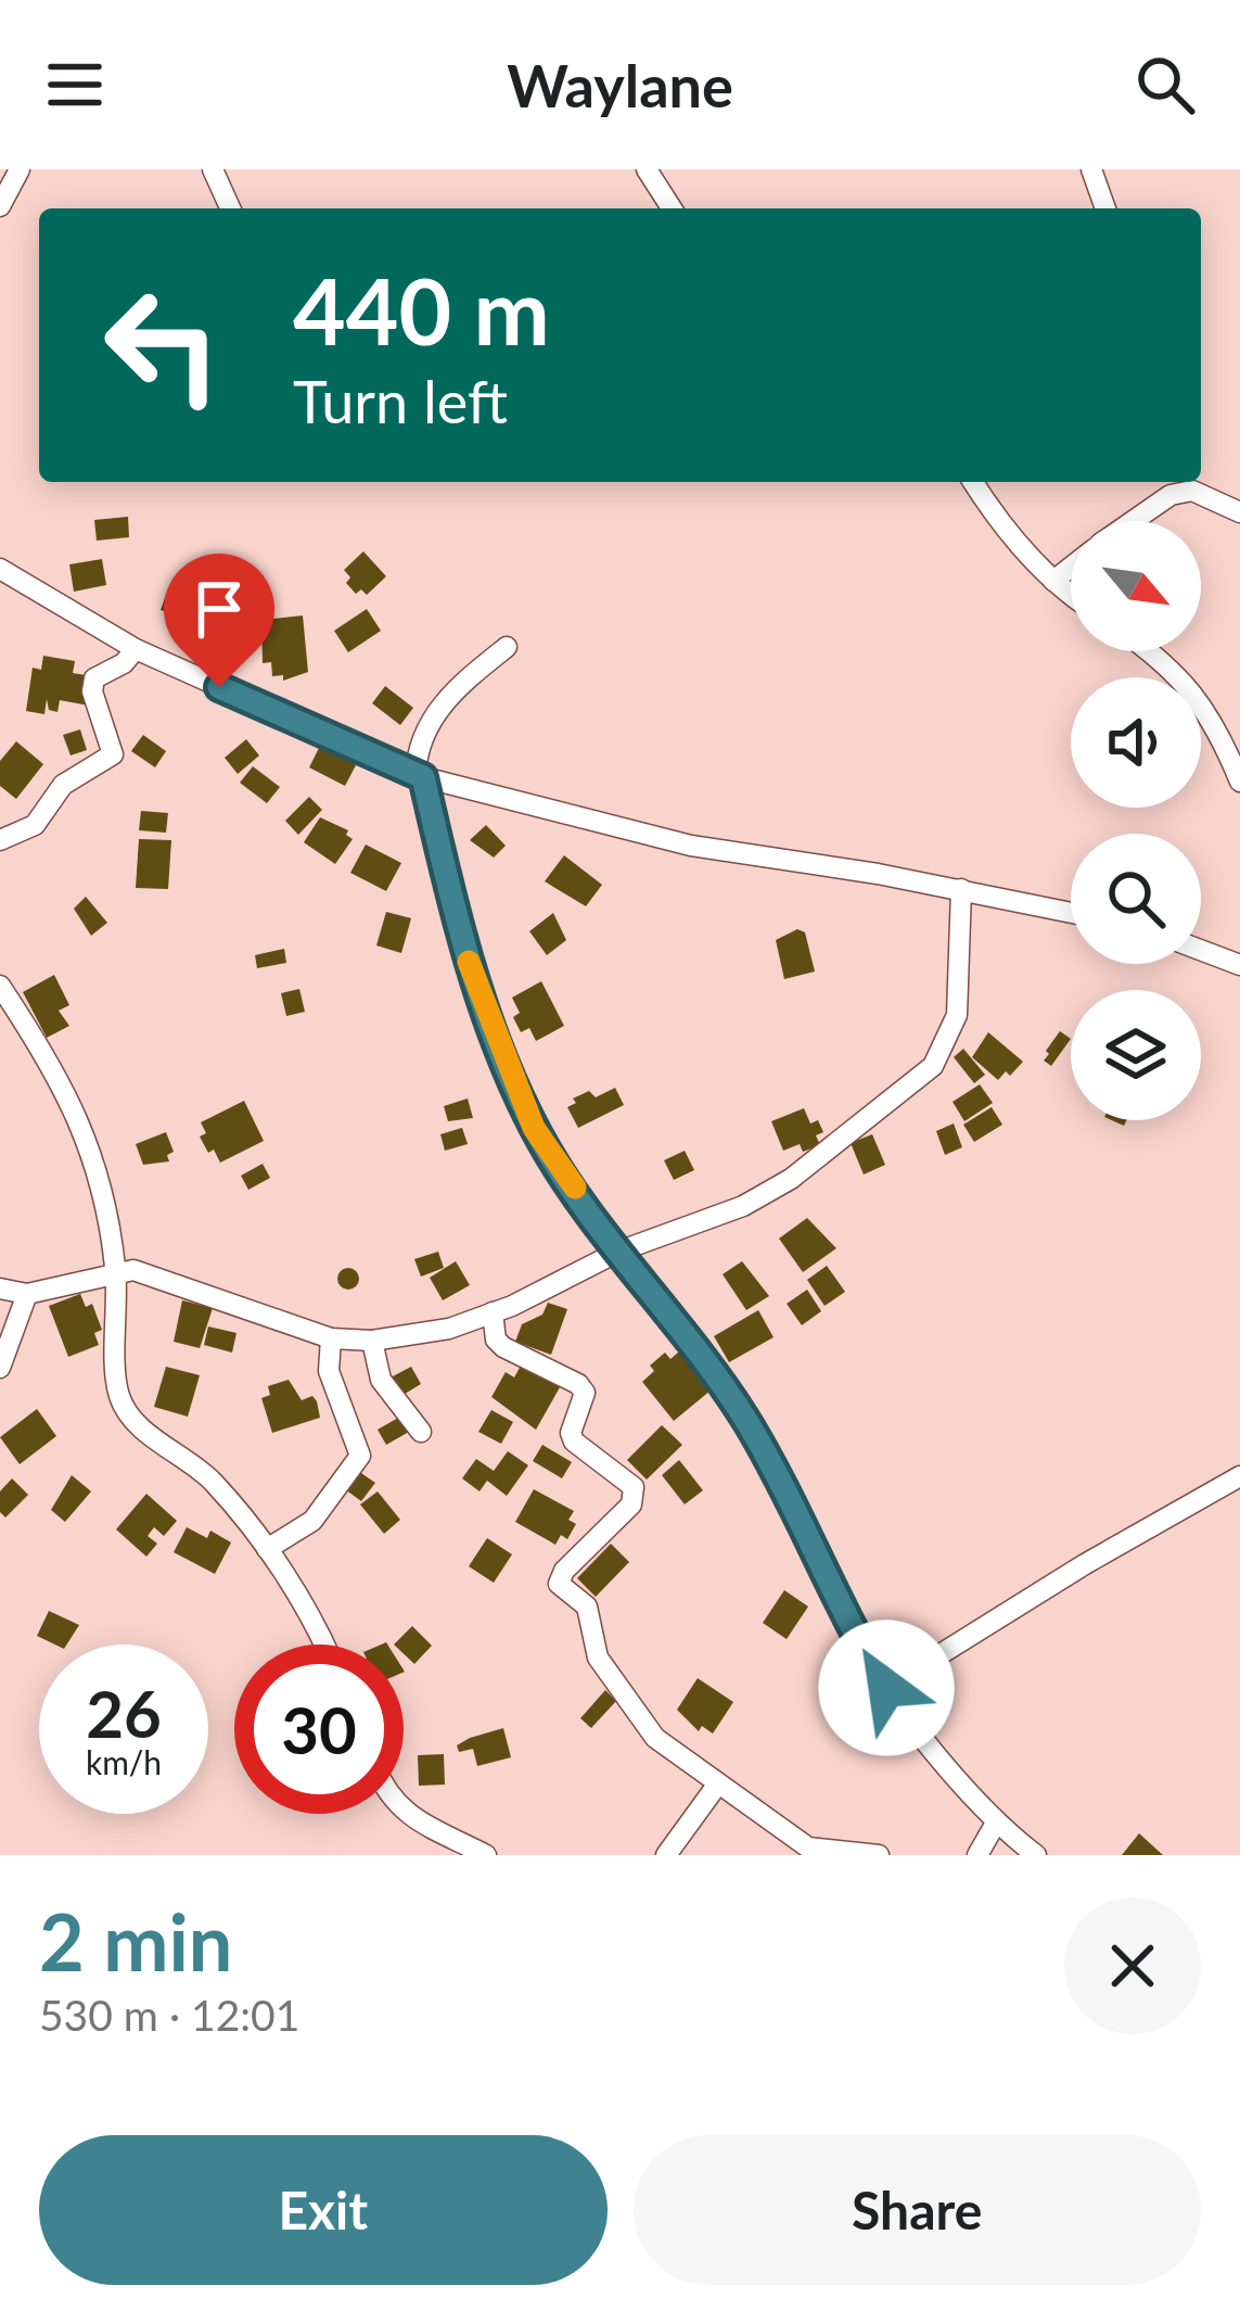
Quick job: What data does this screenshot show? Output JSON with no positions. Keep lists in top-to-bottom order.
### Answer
{
  "north": "bottom right",
  "page": {
    "header": "Waylane",
    "turn": ["440 m", "Turn left"],
    "speed": "26 km/h",
    "limit": "30",
    "heading": ["2 min", "530 m · 12:01"],
    "buttons": ["Exit", "Share"]
  }
}
